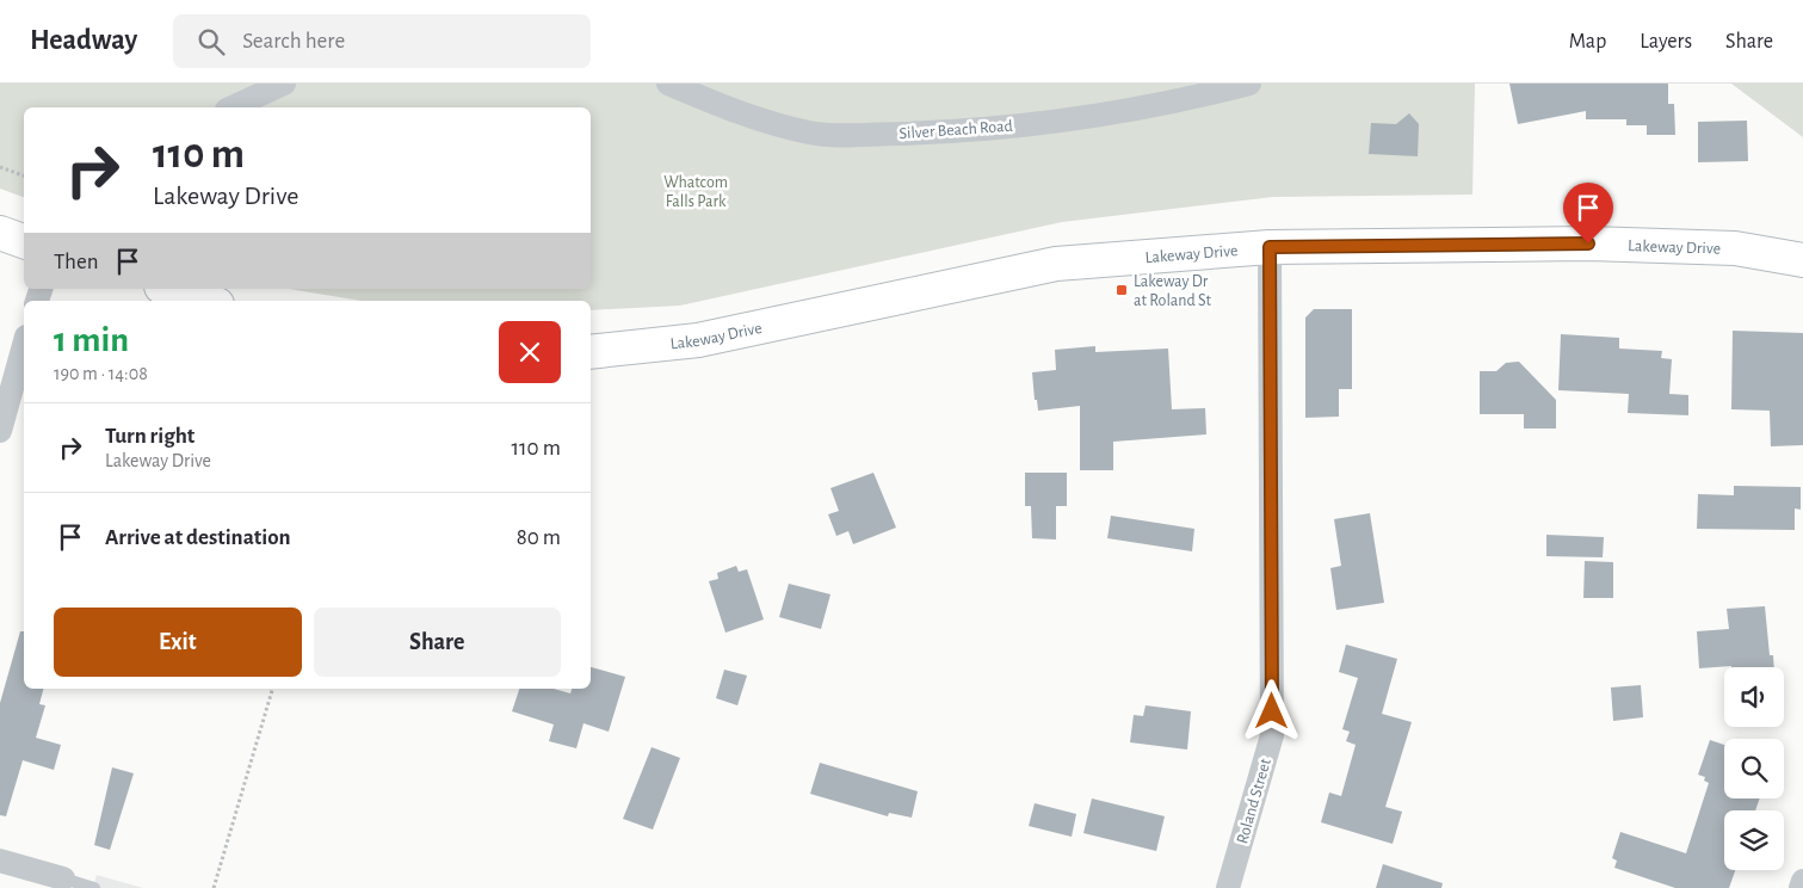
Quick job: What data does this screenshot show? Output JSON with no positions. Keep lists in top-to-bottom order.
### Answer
{
  "streets": {
    "main road": ["Lakeway Drive"],
    "street": ["Silver Beach Road", "Roland Street"]
  },
  "crossings": [
    ["Lakeway Drive", "Roland Street"]
  ],
  "parks": ["Whatcom Falls Park"],
  "places": {
    "transit": ["Lakeway Dr at Roland St"]
  },
  "page": {
    "header": "Headway",
    "search": "Search here",
    "nav": ["Map", "Layers", "Share"],
    "turn": ["110 m", "Lakeway Drive"],
    "then": "Then",
    "heading": ["1 min", "190 m · 14:08"],
    "list": [
      {
        "name": "Turn right",
        "note": "Lakeway Drive",
        "value": "110 m"
      },
      {
        "name": "Arrive at destination",
        "value": "80 m"
      }
    ],
    "buttons": ["Exit", "Share"]
  }
}
